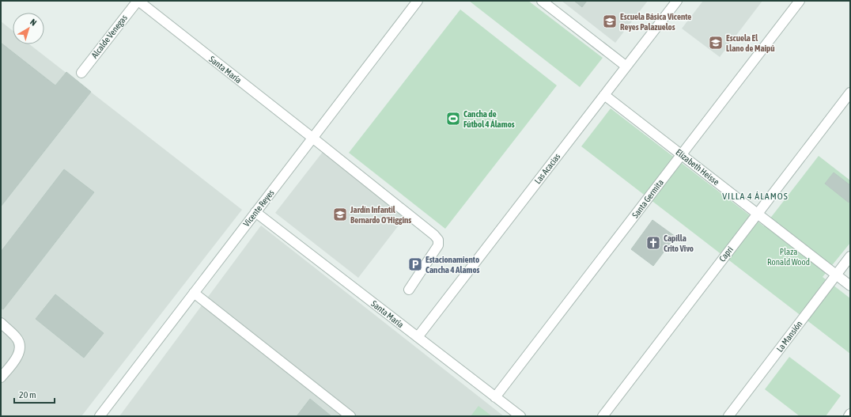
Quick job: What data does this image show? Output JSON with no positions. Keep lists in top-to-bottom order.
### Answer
{
  "streets": {
    "street": [
      "Alcalde Venegas",
      "Santa María",
      "Elizabeth Heisse",
      "Las Acacias",
      "Santa Germita",
      "Vicente Reyes",
      "Capri",
      "La Mansión"
    ]
  },
  "crossings": [
    ["Alcalde Venegas", "Santa María"],
    ["Santa María", "Las Acacias"],
    ["Santa María", "Santa Germita"],
    ["Santa María", "Vicente Reyes"],
    ["Elizabeth Heisse", "Las Acacias"],
    ["Elizabeth Heisse", "Santa Germita"],
    ["Elizabeth Heisse", "Capri"],
    ["Elizabeth Heisse", "La Mansión"]
  ],
  "districts": ["VILLA 4 ÁLAMOS"],
  "parks": ["Plaza Ronald Wood"],
  "places": {
    "school or university": ["Escuela Básica Vicente Reyes Palazuelos", "Escuela El Llano de Maipú", "Jardín Infantil Bernardo O'Higgins"],
    "sports": ["Cancha de Fútbol 4 Álamos"],
    "church": ["Capilla Crito Vivo"],
    "parking": ["Estacionamiento Cancha 4 Alamos"]
  },
  "scale_bar": "20 m",
  "north": "top right"
}
